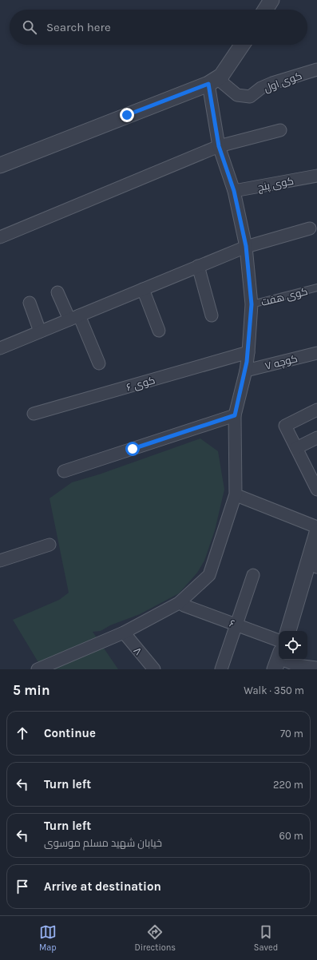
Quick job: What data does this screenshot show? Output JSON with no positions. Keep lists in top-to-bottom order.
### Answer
{
  "streets": {
    "street": [
      "کوی اول",
      "کوی پنج",
      "کوچه ۷",
      "کوی ۶",
      "۶",
      "۸"
    ],
    "lane": ["کوی هفت"]
  },
  "page": {
    "search": "Search here",
    "heading": ["5 min", "Walk · 350 m"],
    "list": [
      ["Continue", "70 m"],
      ["Turn left", "220 m"],
      ["Turn left", "خیابان شهید مسلم موسوی", "60 m"],
      "Arrive at destination"
    ],
    "nav": ["Map", "Directions", "Saved"]
  }
}
